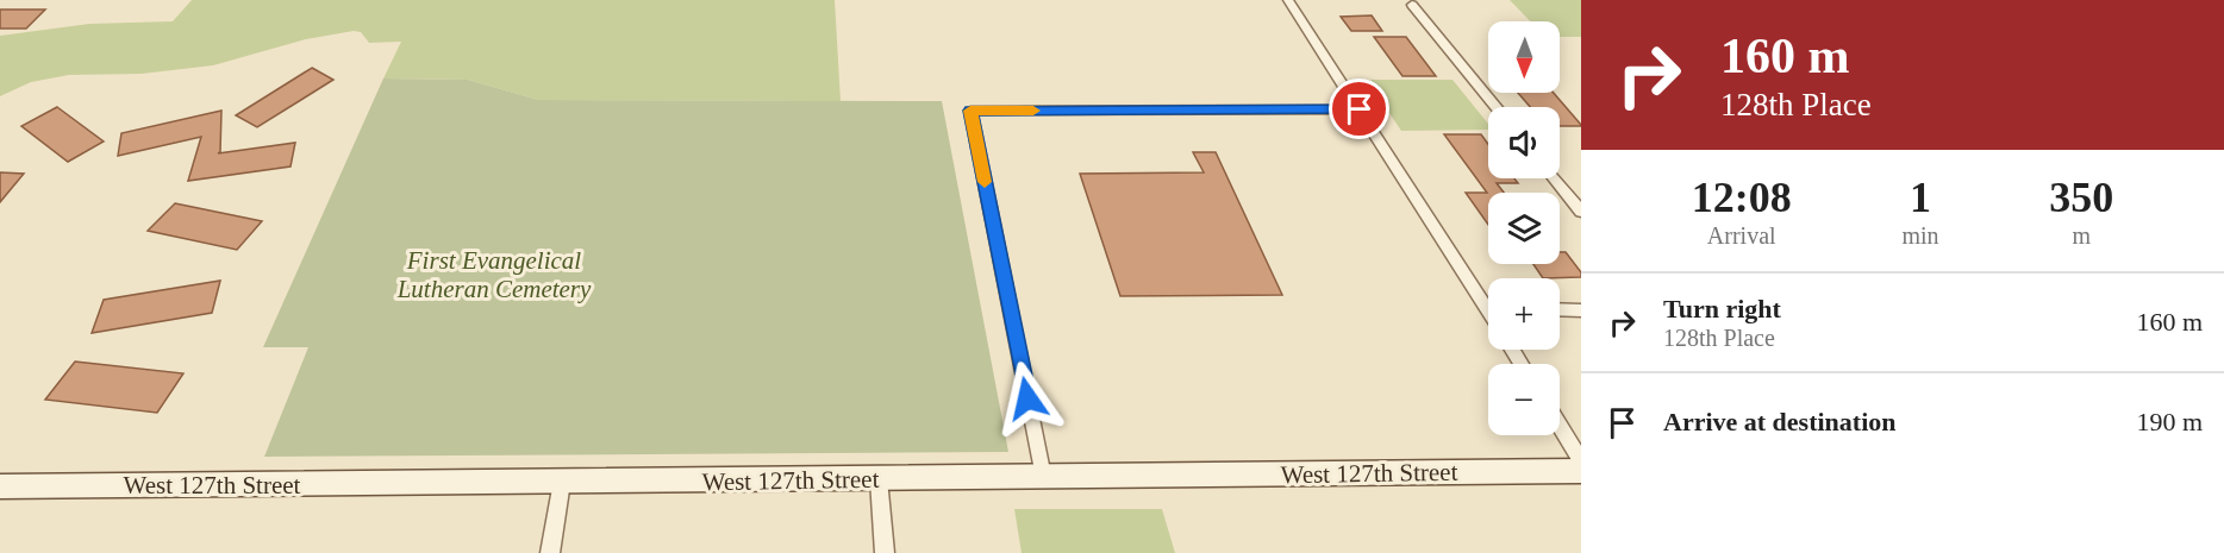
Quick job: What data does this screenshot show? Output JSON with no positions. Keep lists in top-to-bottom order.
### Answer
{
  "streets": {
    "main road": ["West 127th Street"]
  },
  "parks": ["First Evangelical Lutheran Cemetery"],
  "north": "bottom",
  "page": {
    "turn": ["160 m", "128th Place"],
    "map_buttons": ["+", "−"],
    "eta": [
      "12:08",
      "Arrival",
      "1",
      "min",
      "350",
      "m"
    ],
    "list": [
      {
        "name": "Turn right",
        "note": "128th Place",
        "value": "160 m"
      },
      {
        "name": "Arrive at destination",
        "value": "190 m"
      }
    ]
  }
}
